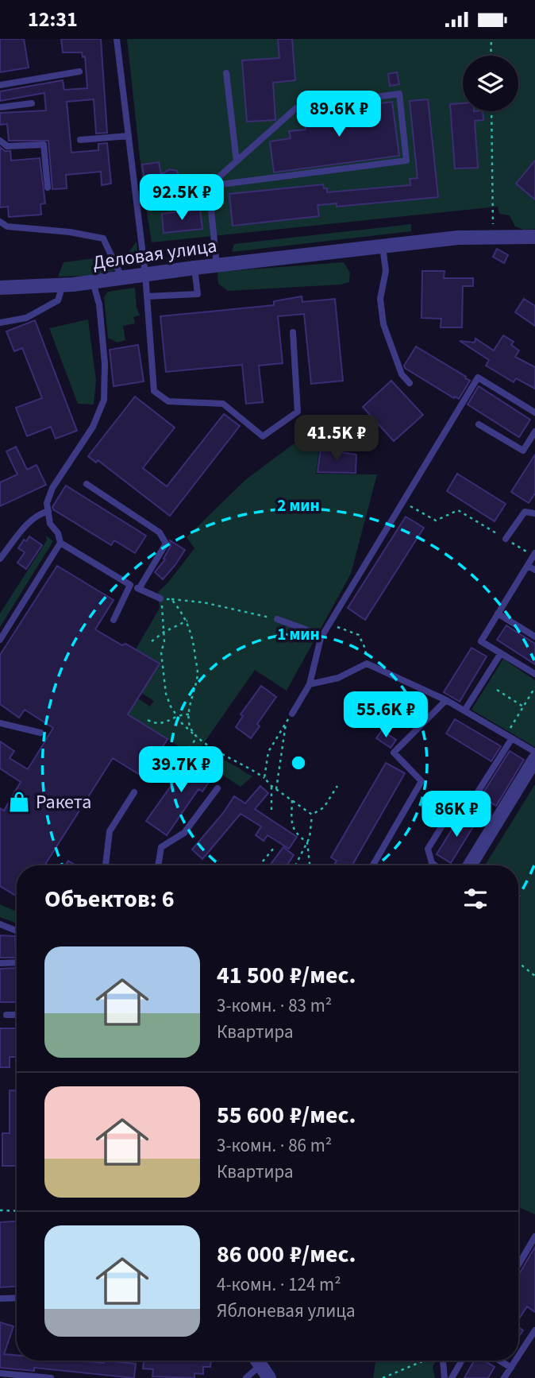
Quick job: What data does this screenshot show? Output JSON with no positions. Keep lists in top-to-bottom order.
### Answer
{
  "streets": {
    "street": ["Деловая улица"]
  },
  "places": {
    "shop": ["Ракета"]
  },
  "page": {
    "status": "12:31",
    "price": [
      "89.6K ₽",
      "92.5K ₽",
      "41.5K ₽",
      "55.6K ₽",
      "39.7K ₽",
      "86K ₽"
    ],
    "heading": "Объектов: 6",
    "list": [
      {
        "name": "41 500 ₽/мес.",
        "note": "3-комн. · 83 m² · Квартира"
      },
      {
        "name": "55 600 ₽/мес.",
        "note": "3-комн. · 86 m² · Квартира"
      },
      {
        "name": "86 000 ₽/мес.",
        "note": "4-комн. · 124 m² · Яблоневая улица"
      }
    ]
  },
  "rings": ["2 мин", "1 мин"]
}
